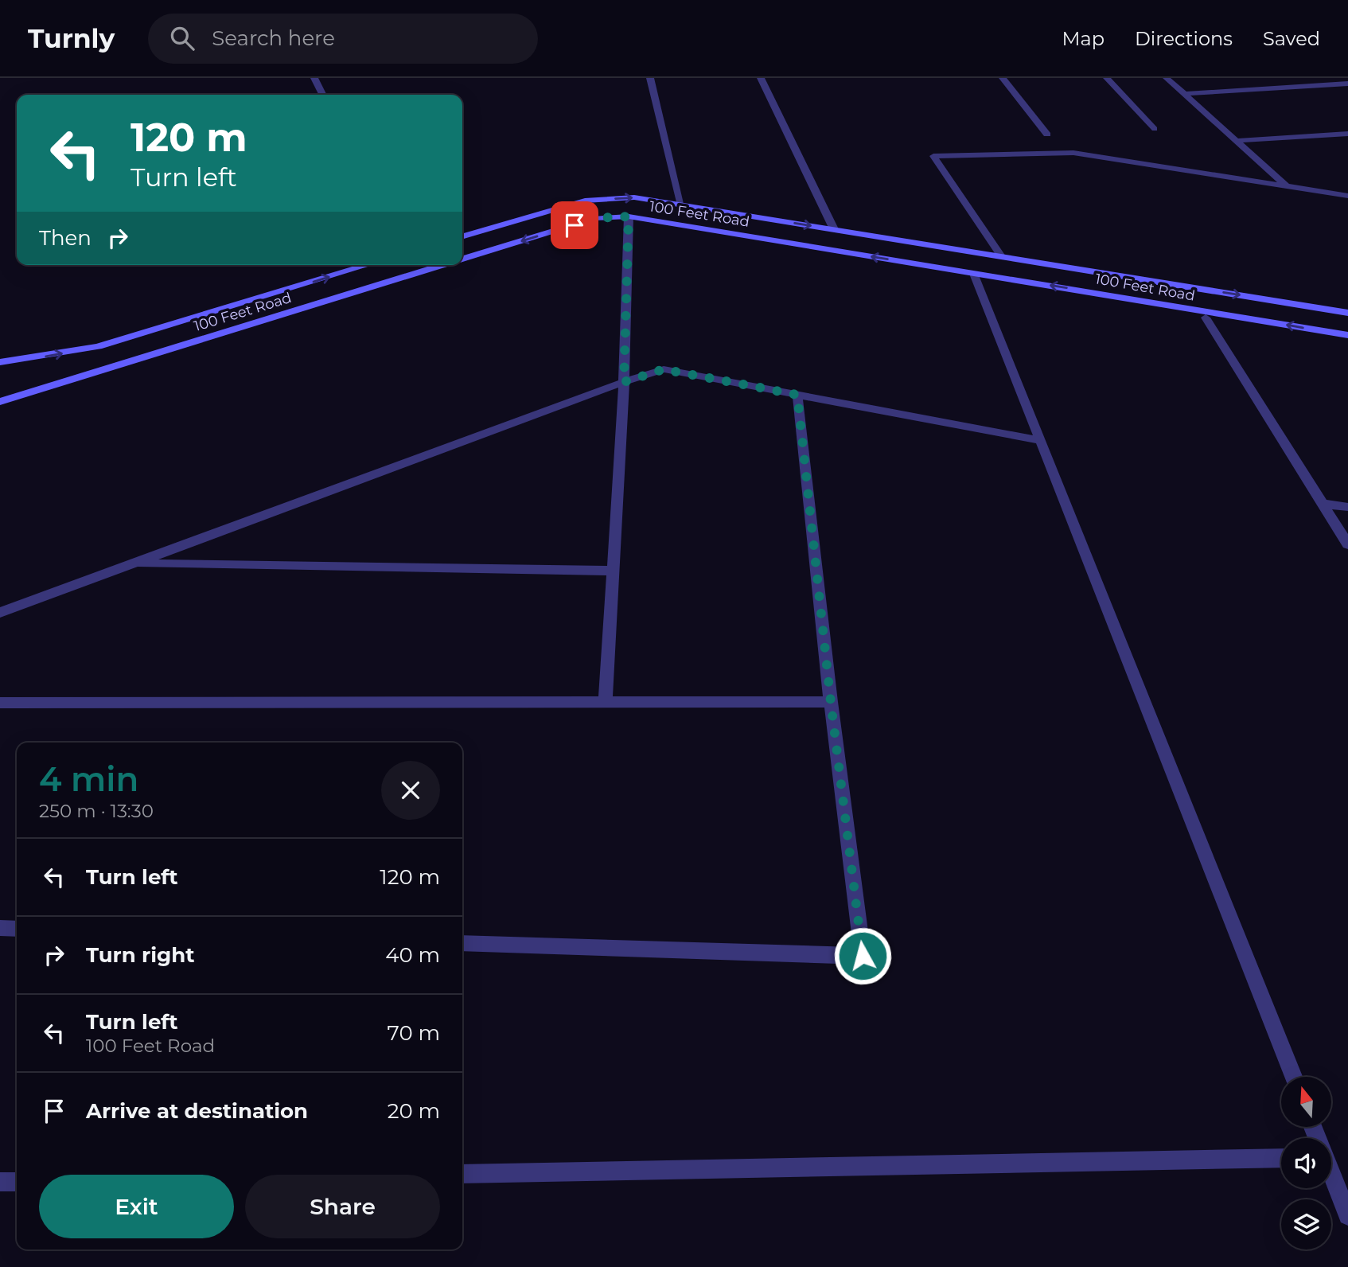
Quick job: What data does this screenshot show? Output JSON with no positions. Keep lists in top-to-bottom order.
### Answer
{
  "streets": {
    "main road": ["100 Feet Road"]
  },
  "north": "top",
  "page": {
    "header": "Turnly",
    "search": "Search here",
    "nav": ["Map", "Directions", "Saved"],
    "turn": ["120 m", "Turn left"],
    "then": "Then",
    "heading": ["4 min", "250 m · 13:30"],
    "list": [
      {
        "name": "Turn left",
        "value": "120 m"
      },
      {
        "name": "Turn right",
        "value": "40 m"
      },
      {
        "name": "Turn left",
        "note": "100 Feet Road",
        "value": "70 m"
      },
      {
        "name": "Arrive at destination",
        "value": "20 m"
      }
    ],
    "buttons": ["Exit", "Share"]
  }
}
